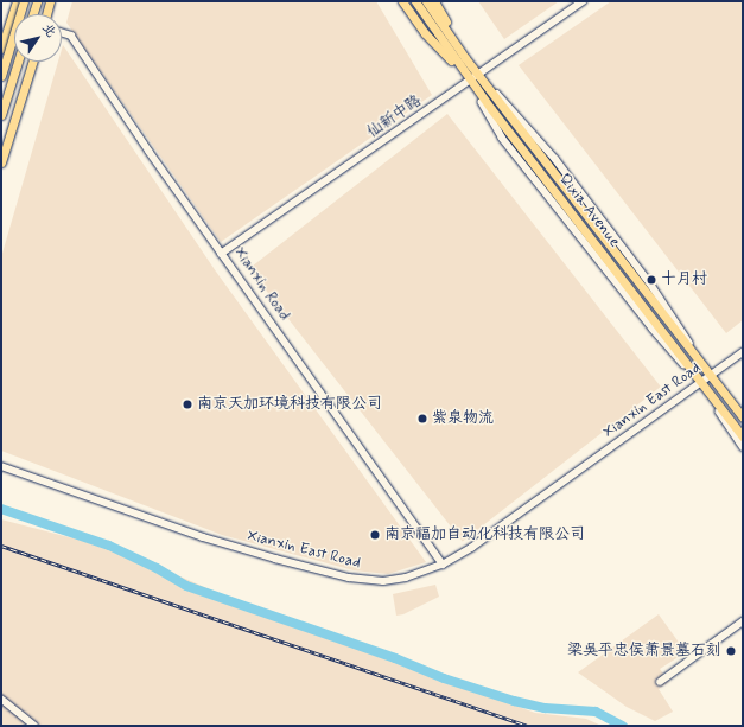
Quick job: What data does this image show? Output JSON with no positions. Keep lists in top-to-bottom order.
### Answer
{
  "streets": {
    "main road": ["Qixia Avenue"],
    "street": ["仙新中路", "Xianxin Road", "Xianxin East Road"]
  },
  "crossings": [
    ["仙新中路", "Qixia Avenue"],
    ["仙新中路", "Xianxin Road"],
    ["Qixia Avenue", "Xianxin East Road"],
    ["Xianxin Road", "Xianxin East Road"]
  ],
  "places": [
    "十月村",
    "南京天加环境科技有限公司",
    "紫泉物流",
    "南京福加自动化科技有限公司",
    "梁吴平忠侯萧景墓石刻"
  ],
  "north": "top right"
}
